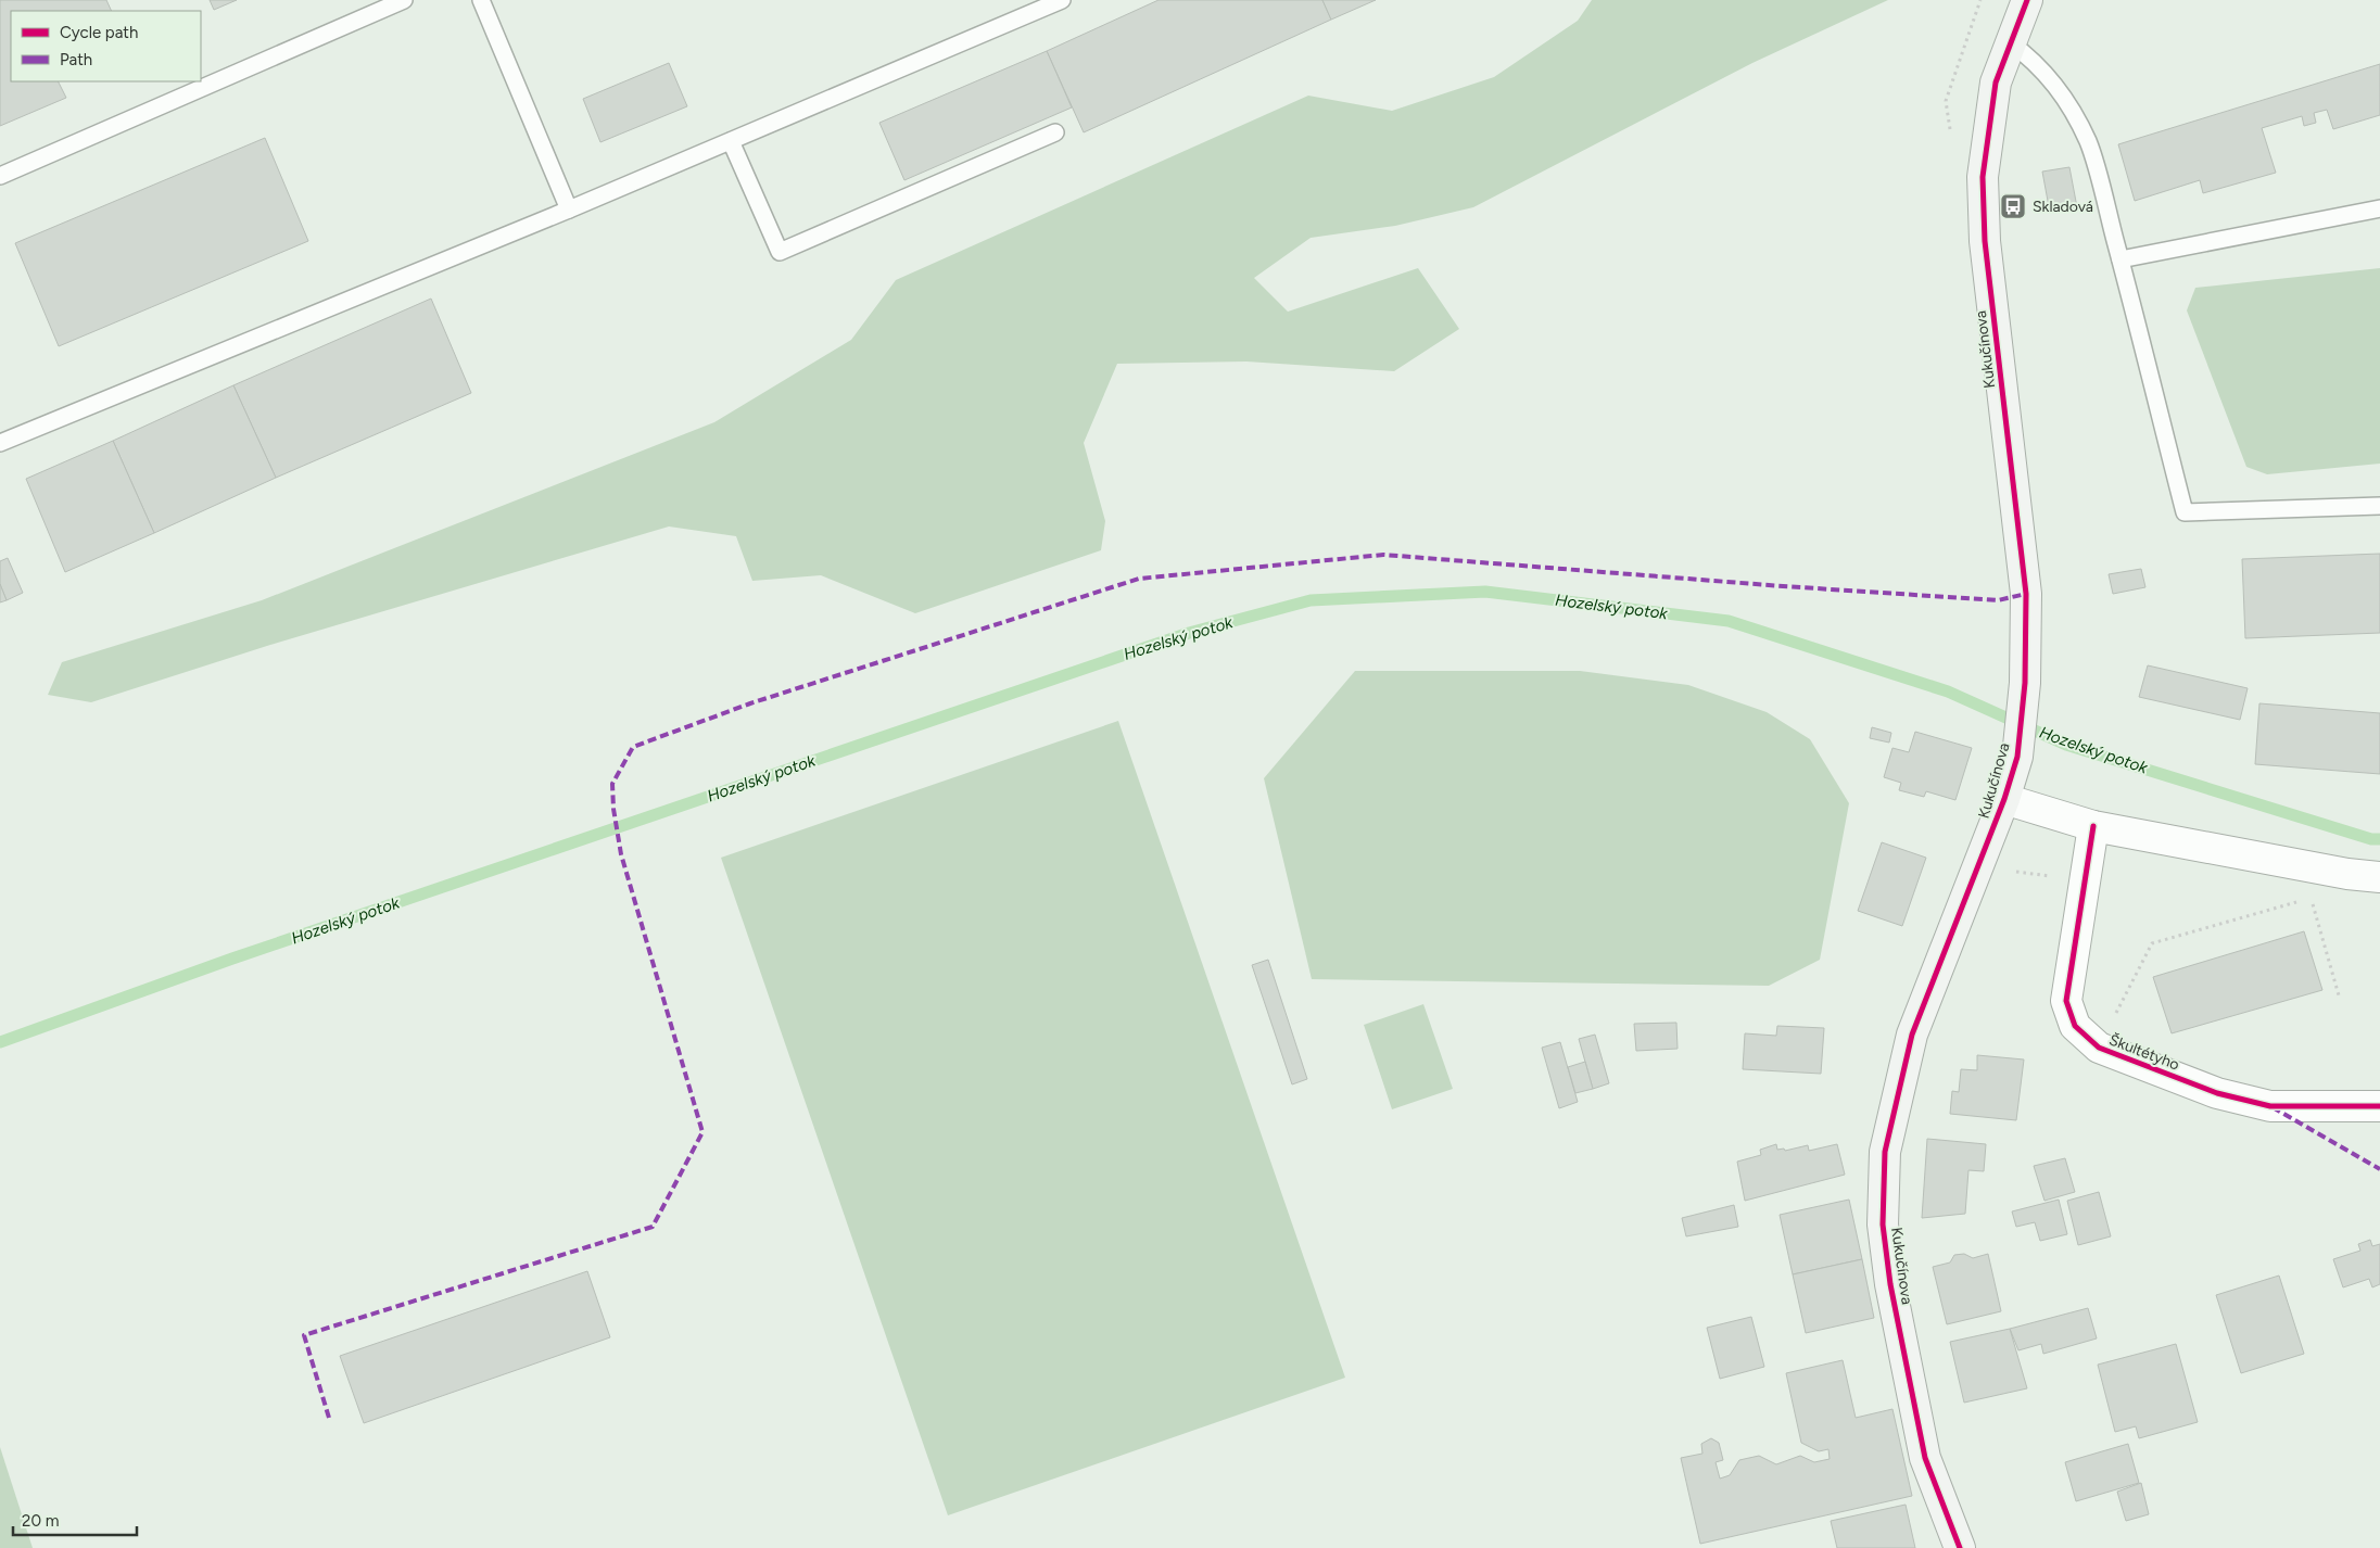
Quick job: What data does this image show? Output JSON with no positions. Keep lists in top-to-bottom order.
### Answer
{
  "streets": {
    "street": ["Kukučínova", "Škultétyho"]
  },
  "water": ["Hozelský potok"],
  "places": {
    "bus stop": ["Skladová"]
  },
  "legend": ["Cycle path", "Path"],
  "scale_bar": "20 m"
}
